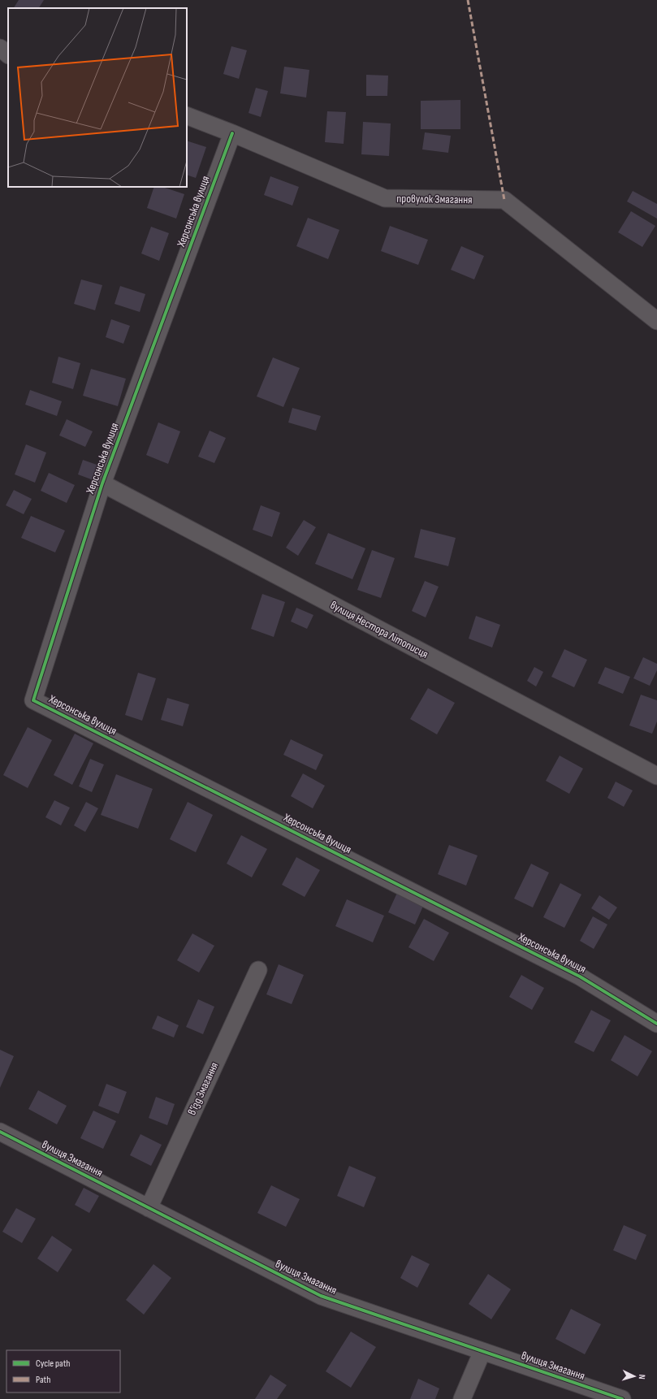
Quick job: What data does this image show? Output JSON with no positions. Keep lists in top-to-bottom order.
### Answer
{
  "streets": {
    "street": [
      "провулок Змагання",
      "Херсонська вулиця",
      "вулиця Нестора Літописця",
      "в'їзд Змагання",
      "вулиця Змагання"
    ]
  },
  "crossings": [
    ["провулок Змагання", "Херсонська вулиця"],
    ["Херсонська вулиця", "вулиця Нестора Літописця"],
    ["в'їзд Змагання", "вулиця Змагання"]
  ],
  "legend": ["Cycle path", "Path"],
  "north": "right"
}
